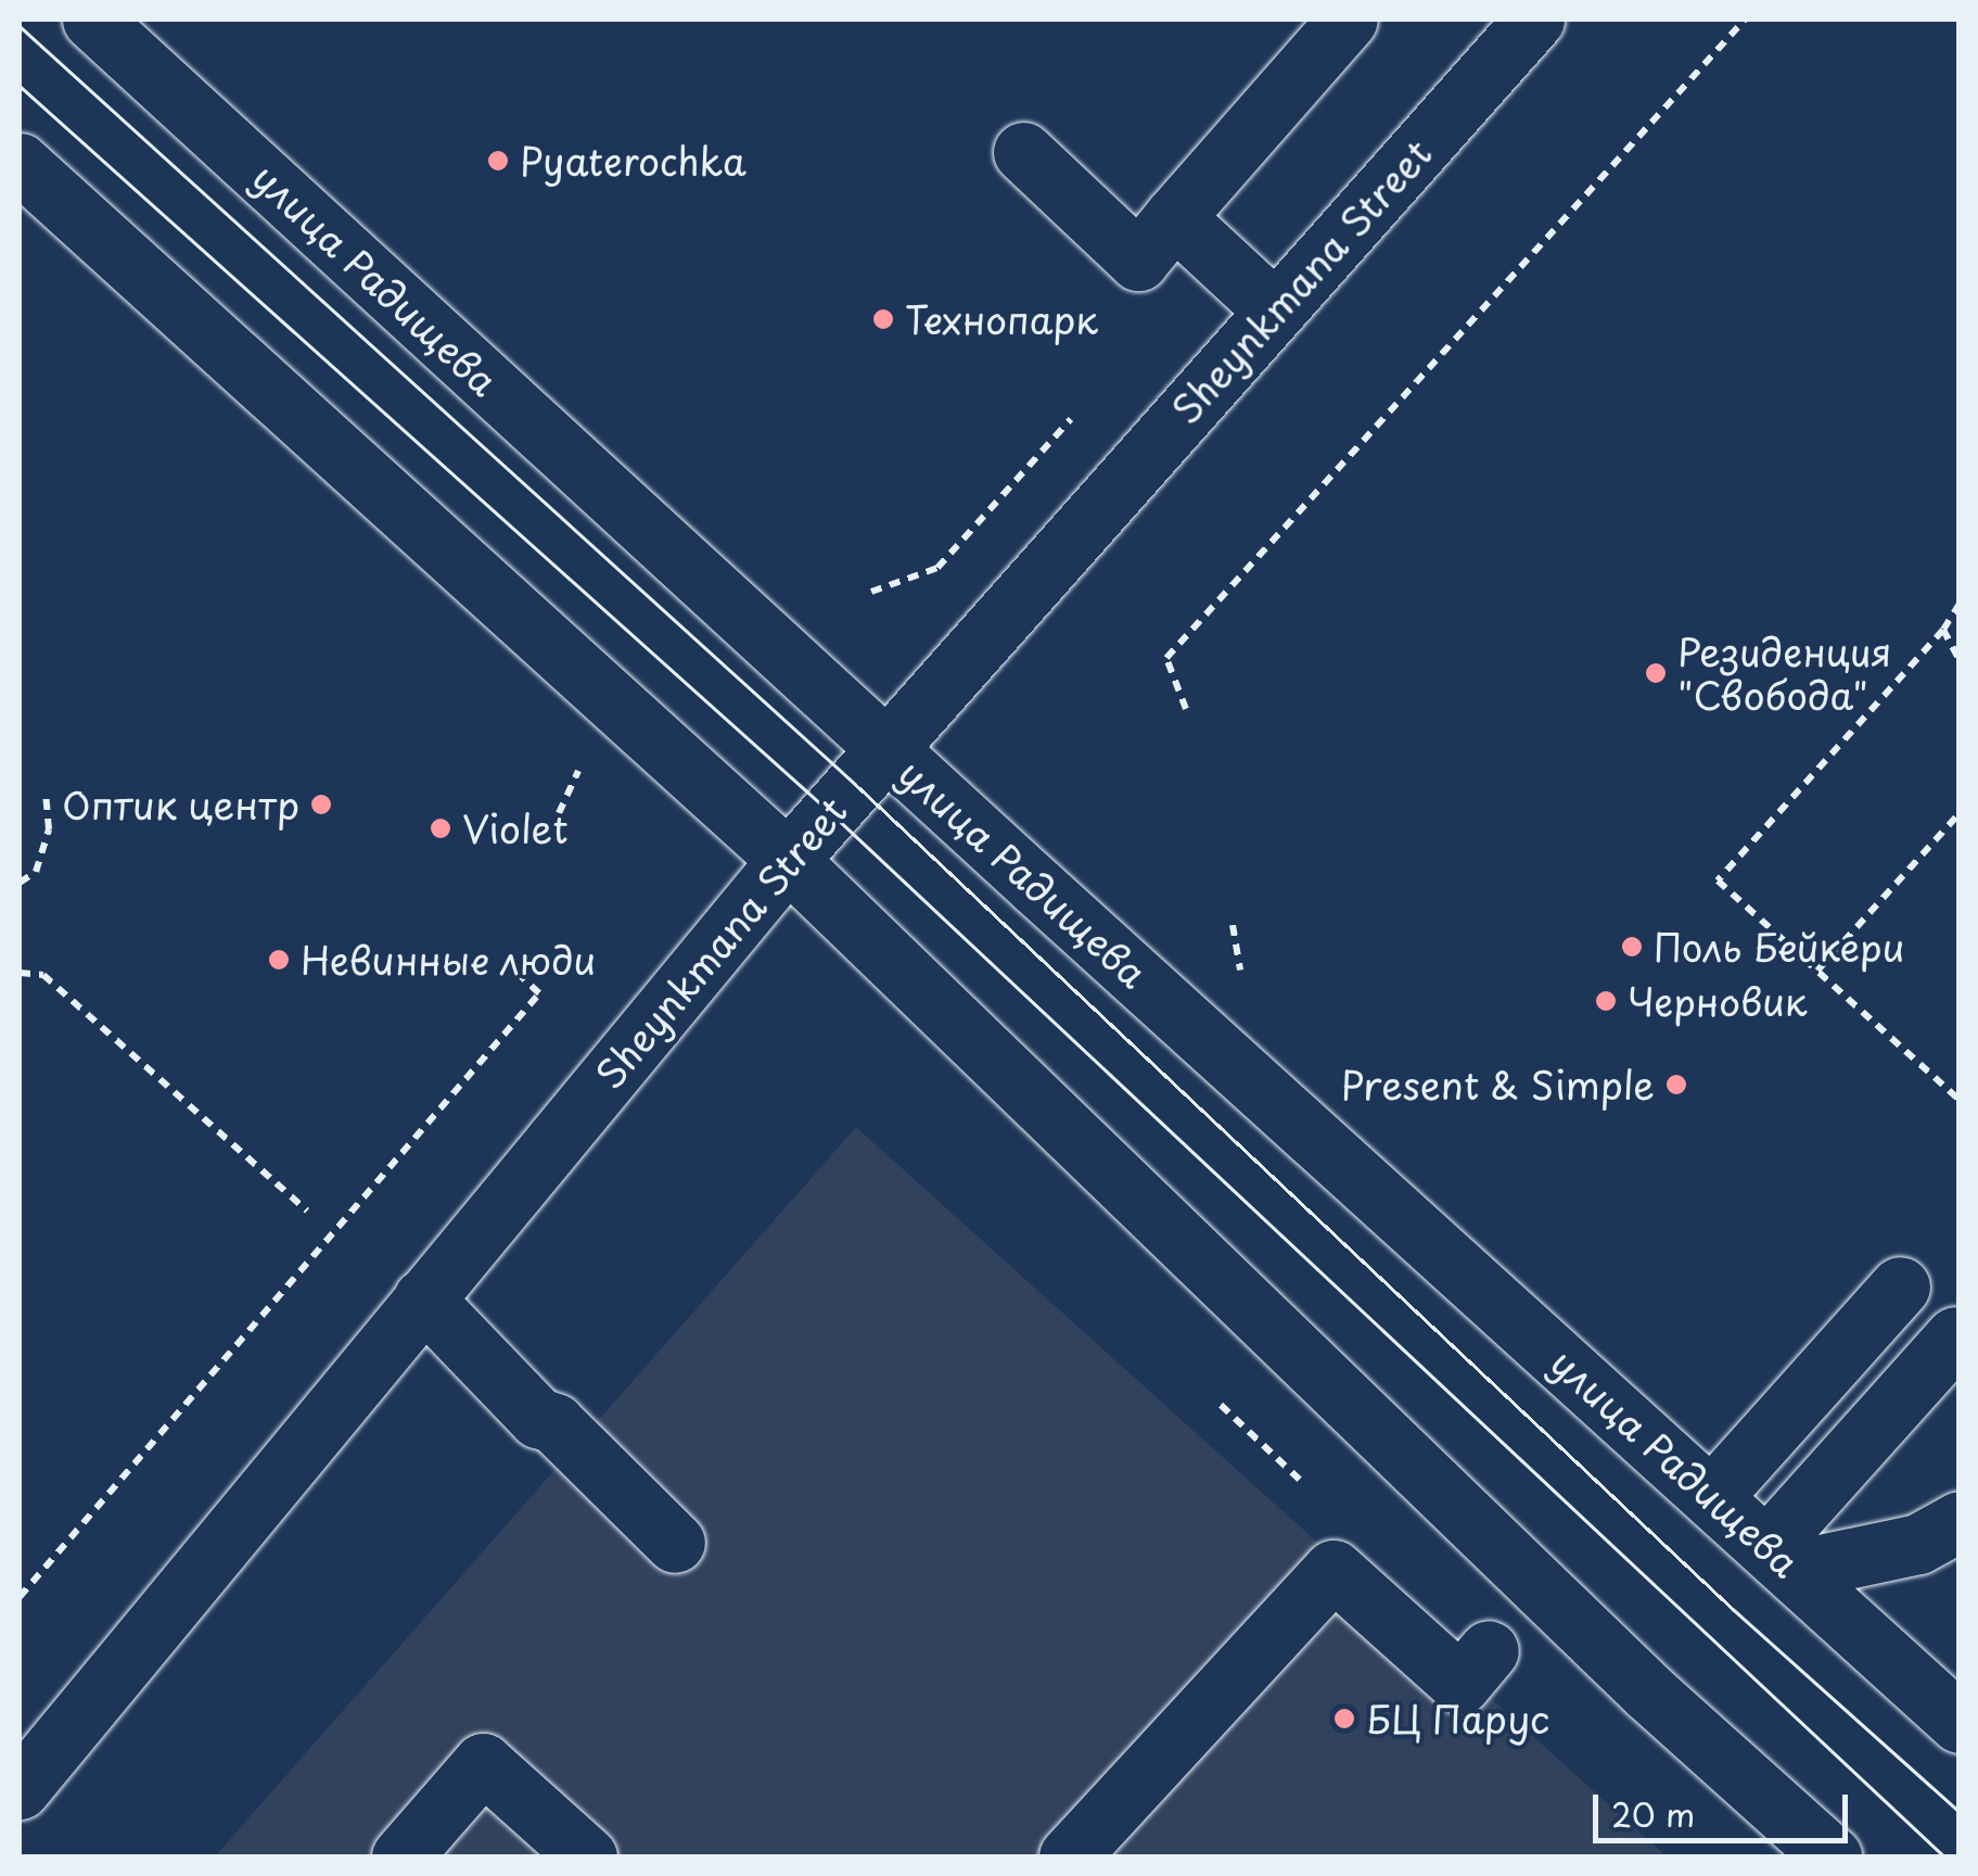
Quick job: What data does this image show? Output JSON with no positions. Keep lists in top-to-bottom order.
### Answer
{
  "streets": {
    "street": ["улица Радищева", "Sheynkmana Street"]
  },
  "crossings": [
    ["улица Радищева", "Sheynkmana Street"]
  ],
  "places": [
    "Pyaterochka",
    "Технопарк",
    "Резиденция \"Свобода\"",
    "Оптик центр",
    "Violet",
    "Поль Бейкери",
    "Невинные люди",
    "Черновик",
    "Present & Simple",
    "БЦ Парус"
  ],
  "scale_bar": "20 m"
}
